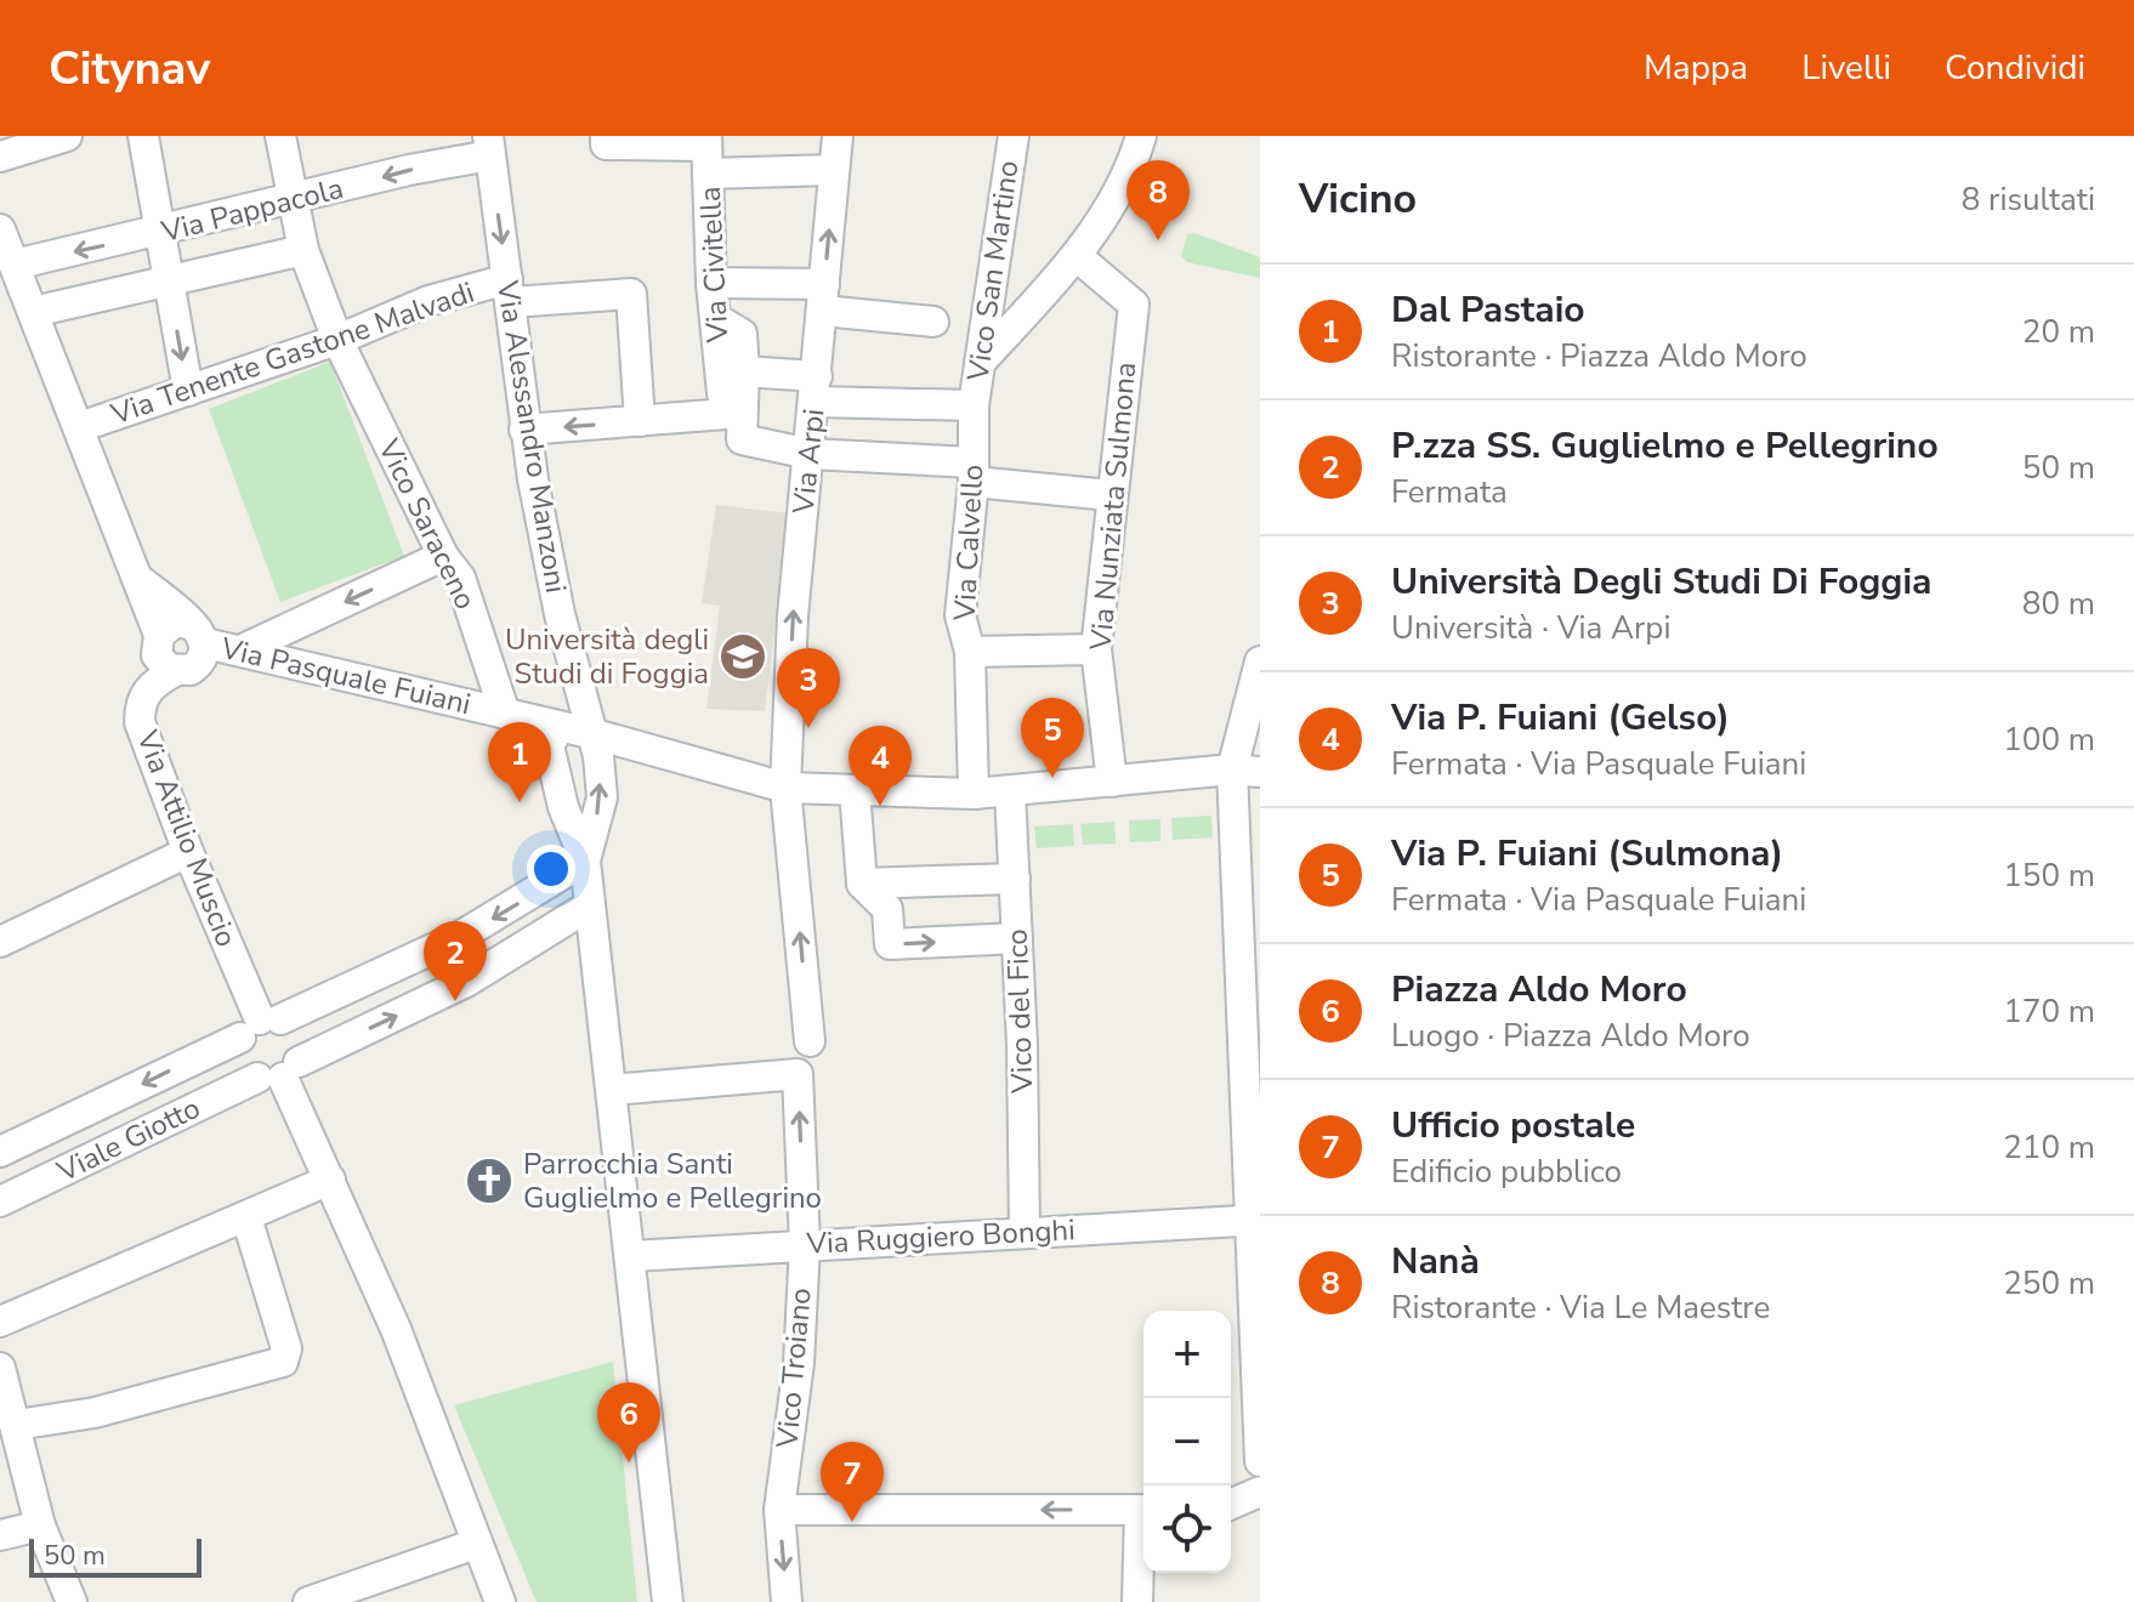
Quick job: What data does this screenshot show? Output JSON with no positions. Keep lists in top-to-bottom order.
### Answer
{
  "streets": {
    "street": [
      "Via Pappacola",
      "Via Civitella",
      "Vico San Martino",
      "Via Tenente Gastone Malvadi",
      "Via Alessandro Manzoni",
      "Via Arpi",
      "Via Nunziata Sulmona",
      "Vico Saraceno",
      "Via Calvello",
      "Via Pasquale Fuiani",
      "Via Attilio Muscio",
      "Vico del Fico",
      "Viale Giotto",
      "Via Ruggiero Bonghi",
      "Vico Troiano"
    ]
  },
  "crossings": [
    ["Via Pappacola", "Via Alessandro Manzoni"],
    ["Via Pappacola", "Vico Saraceno"],
    ["Via Pappacola", "Via Pasquale Fuiani"],
    ["Vico San Martino", "Via Calvello"],
    ["Via Tenente Gastone Malvadi", "Via Alessandro Manzoni"],
    ["Via Tenente Gastone Malvadi", "Vico Saraceno"],
    ["Via Tenente Gastone Malvadi", "Via Pasquale Fuiani"],
    ["Via Alessandro Manzoni", "Via Pasquale Fuiani"],
    ["Via Alessandro Manzoni", "Viale Giotto"],
    ["Via Arpi", "Via Pasquale Fuiani"],
    ["Via Nunziata Sulmona", "Via Pasquale Fuiani"],
    ["Vico Saraceno", "Via Pasquale Fuiani"],
    ["Via Calvello", "Via Pasquale Fuiani"],
    ["Via Pasquale Fuiani", "Via Attilio Muscio"],
    ["Via Pasquale Fuiani", "Vico del Fico"],
    ["Via Attilio Muscio", "Viale Giotto"],
    ["Vico del Fico", "Via Ruggiero Bonghi"],
    ["Via Ruggiero Bonghi", "Vico Troiano"]
  ],
  "one_way": ["Via Arpi"],
  "places": {
    "school or university": ["Università degli Studi di Foggia"],
    "church": ["Parrocchia Santi Guglielmo e Pellegrino"]
  },
  "scale_bar": "50 m",
  "page": {
    "header": "Citynav",
    "nav": ["Mappa", "Livelli", "Condividi"],
    "heading": ["Vicino", "8 risultati"],
    "pins": [
      "8",
      "3",
      "5",
      "1",
      "4",
      "2",
      "6",
      "7"
    ],
    "list": [
      {
        "mark": "1",
        "name": "Dal Pastaio",
        "note": "Ristorante · Piazza Aldo Moro",
        "value": "20 m"
      },
      {
        "mark": "2",
        "name": "P.zza SS. Guglielmo e Pellegrino",
        "note": "Fermata",
        "value": "50 m"
      },
      {
        "mark": "3",
        "name": "Università Degli Studi Di Foggia",
        "note": "Università · Via Arpi",
        "value": "80 m"
      },
      {
        "mark": "4",
        "name": "Via P. Fuiani (Gelso)",
        "note": "Fermata · Via Pasquale Fuiani",
        "value": "100 m"
      },
      {
        "mark": "5",
        "name": "Via P. Fuiani (Sulmona)",
        "note": "Fermata · Via Pasquale Fuiani",
        "value": "150 m"
      },
      {
        "mark": "6",
        "name": "Piazza Aldo Moro",
        "note": "Luogo · Piazza Aldo Moro",
        "value": "170 m"
      },
      {
        "mark": "7",
        "name": "Ufficio postale",
        "note": "Edificio pubblico",
        "value": "210 m"
      },
      {
        "mark": "8",
        "name": "Nanà",
        "note": "Ristorante · Via Le Maestre",
        "value": "250 m"
      }
    ],
    "map_buttons": ["+", "−"],
    "scale": "50 m"
  }
}
